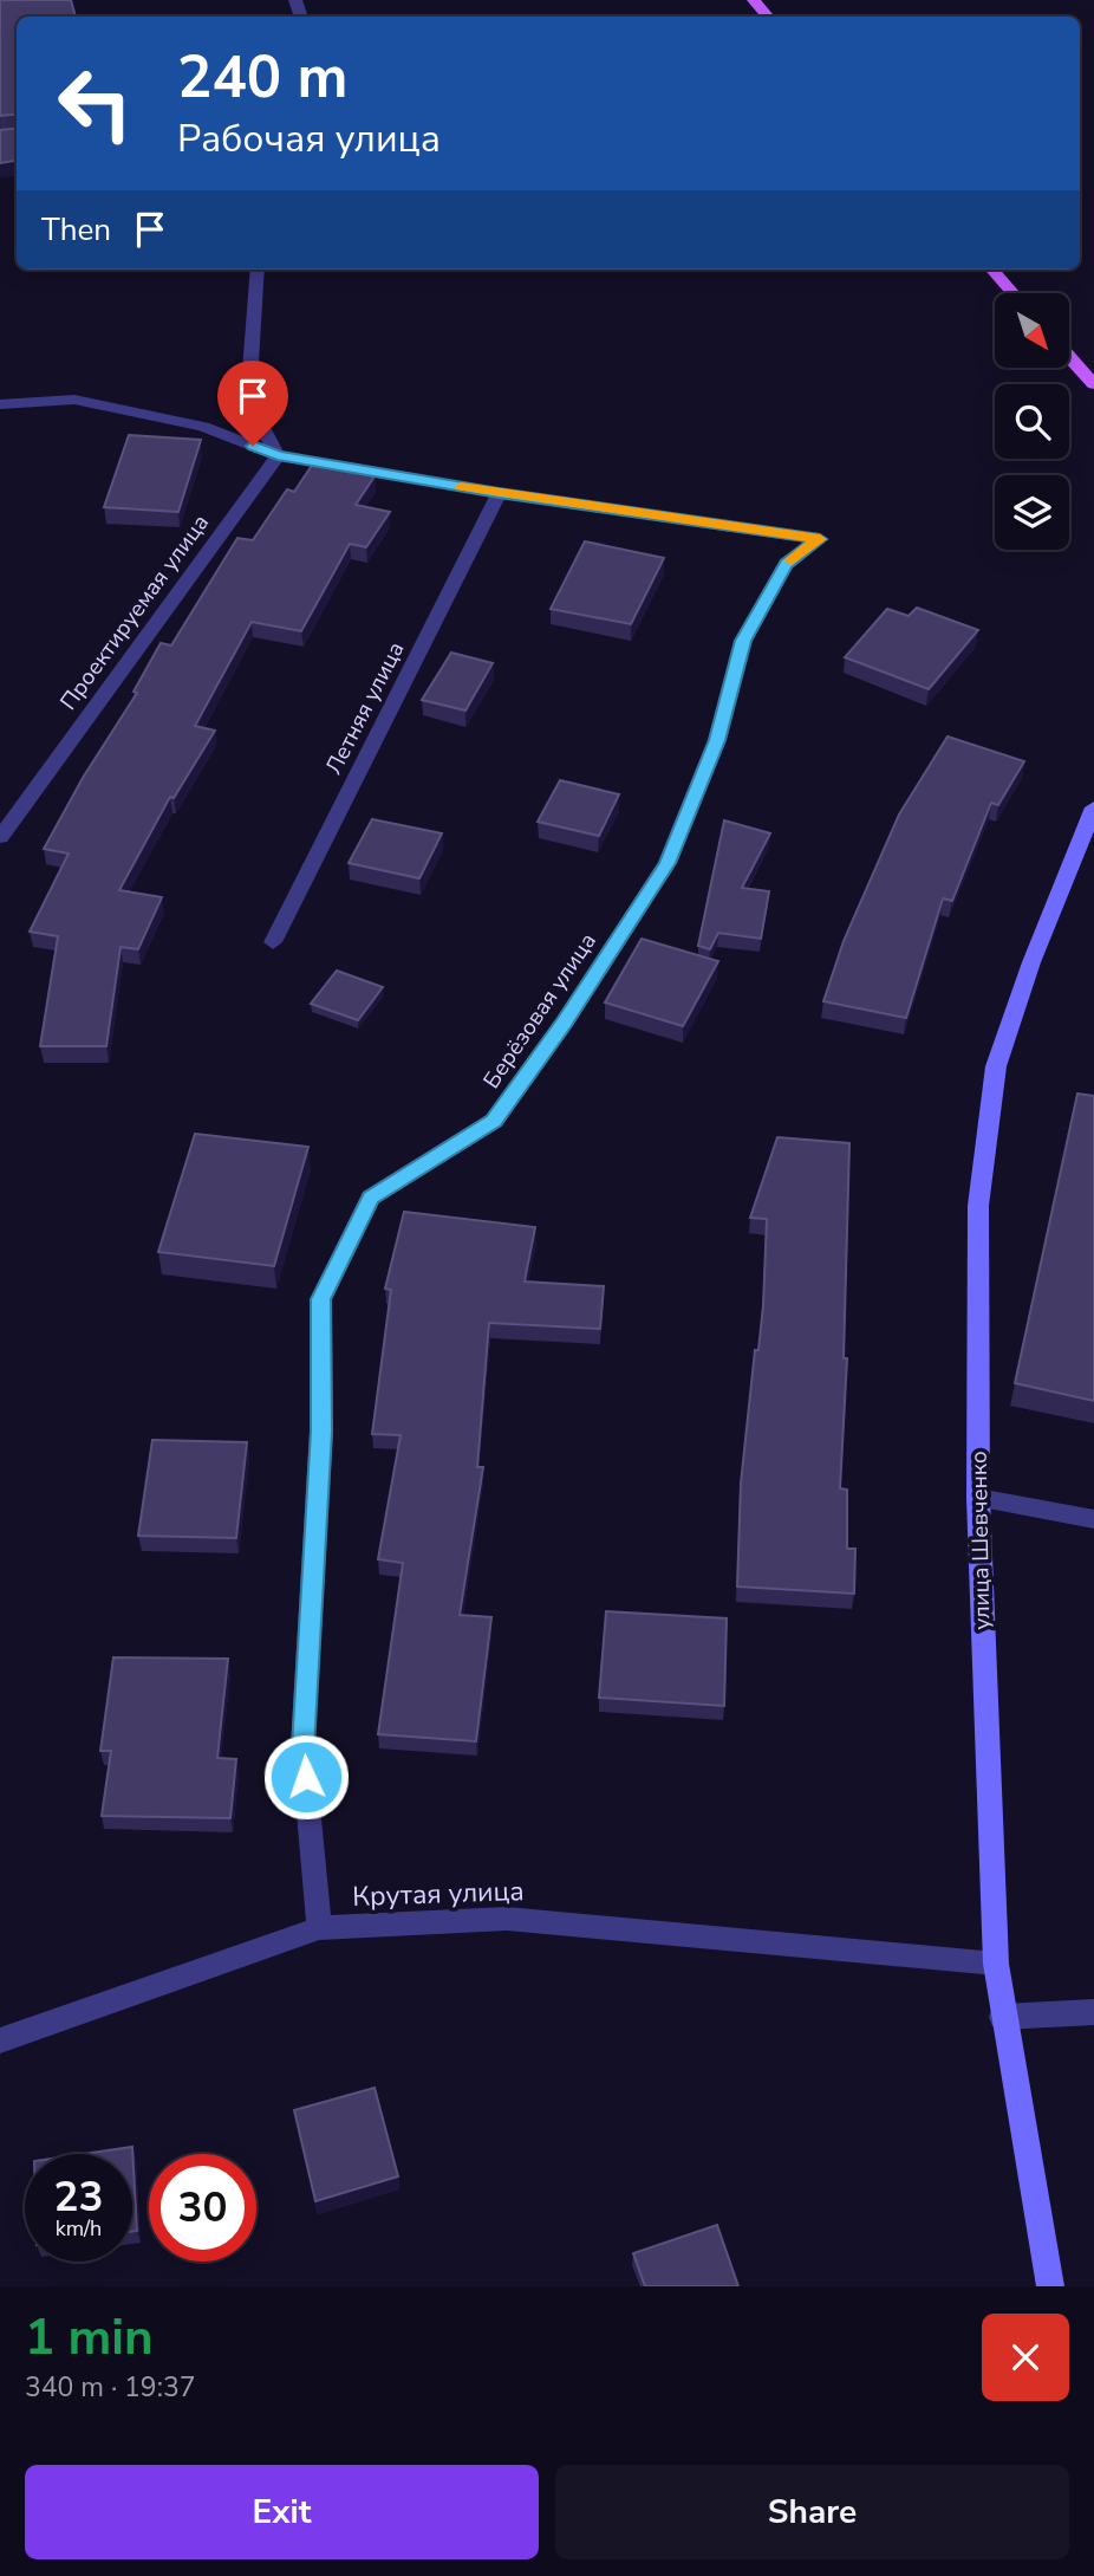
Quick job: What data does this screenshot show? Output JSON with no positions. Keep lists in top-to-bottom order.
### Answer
{
  "streets": {
    "main road": ["улица Шевченко"],
    "street": [
      "Проектируемая улица",
      "Летняя улица",
      "Берёзовая улица",
      "Крутая улица"
    ]
  },
  "crossings": [
    ["Летняя улица", "Берёзовая улица"],
    ["Берёзовая улица", "Крутая улица"],
    ["улица Шевченко", "Крутая улица"]
  ],
  "north": "bottom right",
  "page": {
    "turn": ["240 m", "Рабочая улица"],
    "then": "Then",
    "speed": "23 km/h",
    "limit": "30",
    "heading": ["1 min", "340 m · 19:37"],
    "buttons": ["Exit", "Share"]
  }
}
